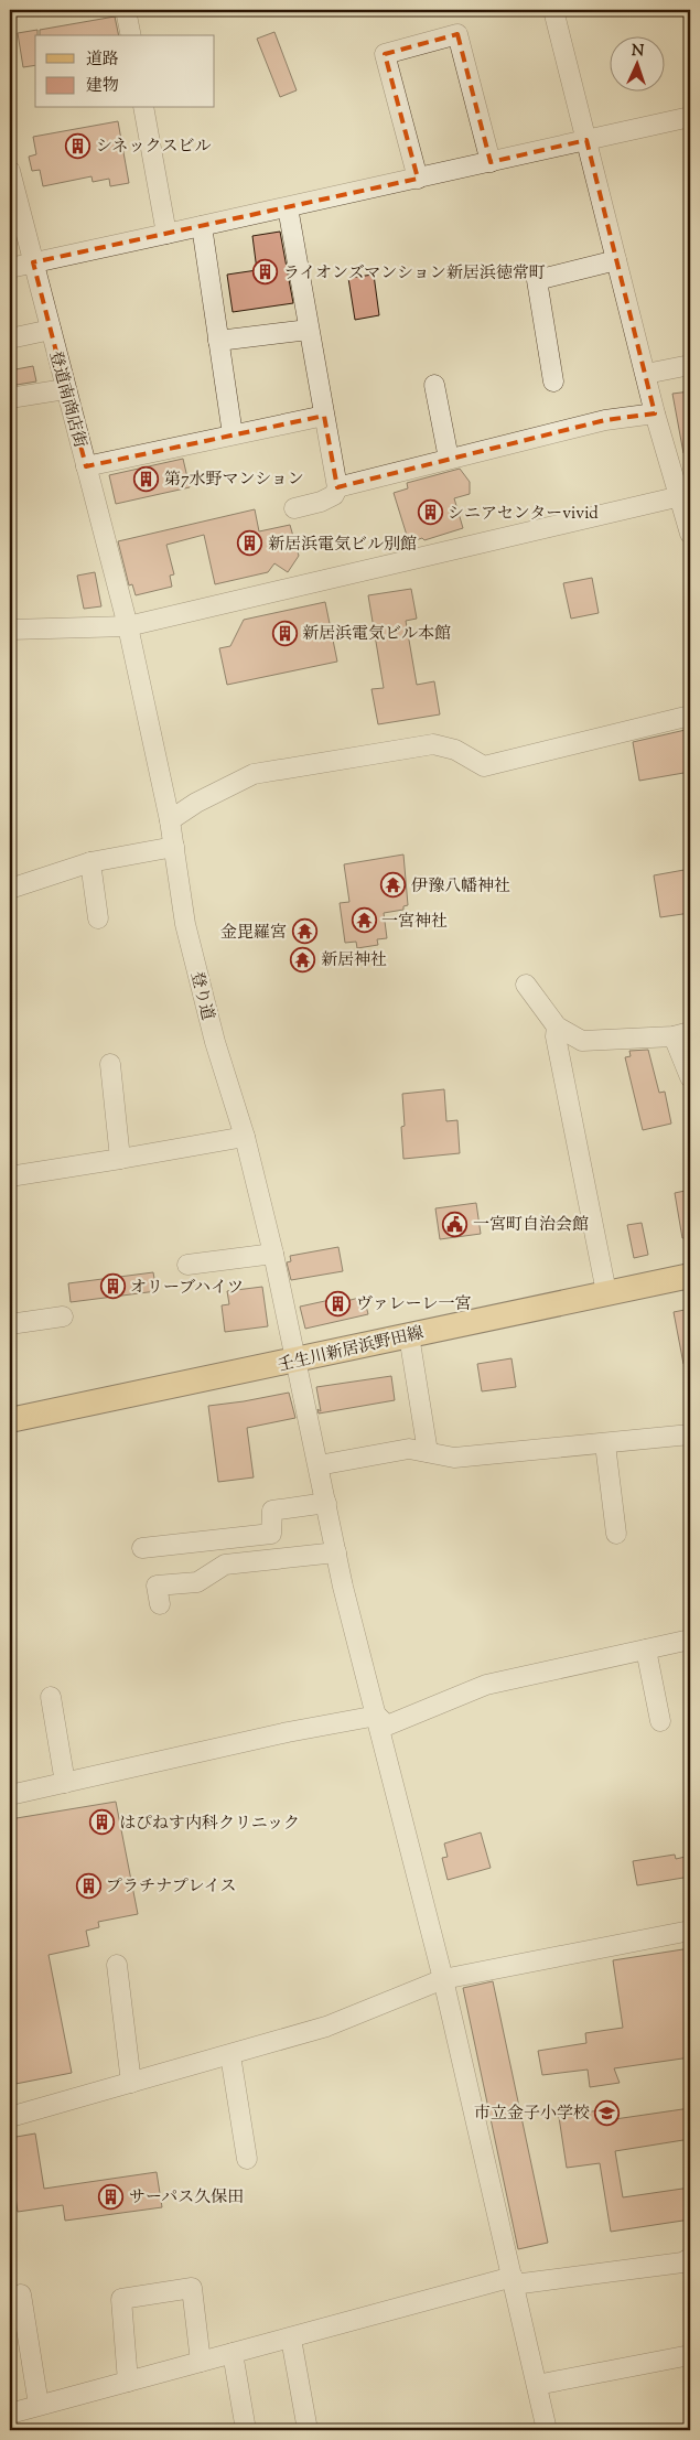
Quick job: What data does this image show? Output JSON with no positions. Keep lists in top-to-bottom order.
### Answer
{
  "streets": {
    "main road": ["壬生川新居浜野田線"],
    "street": ["登道南商店街", "登り道"]
  },
  "crossings": [
    ["登道南商店街", "登り道"],
    ["登り道", "壬生川新居浜野田線"]
  ],
  "places": {
    "building": [
      "シネックスビル",
      "ライオンズマンション新居浜徳常町",
      "第7水野マンション",
      "シニアセンターvivid",
      "新居浜電気ビル別館",
      "新居浜電気ビル本館",
      "オリーブハイツ",
      "ヴァレーレ一宮",
      "はぴねす内科クリニック",
      "プラチナプレイス",
      "サーパス久保田"
    ],
    "temple": [
      "伊豫八幡神社",
      "一宮神社",
      "金毘羅宮",
      "新居神社"
    ],
    "public building": ["一宮町自治会館"],
    "school or university": ["市立金子小学校"]
  },
  "legend": ["道路", "建物"],
  "north": "top"
}
